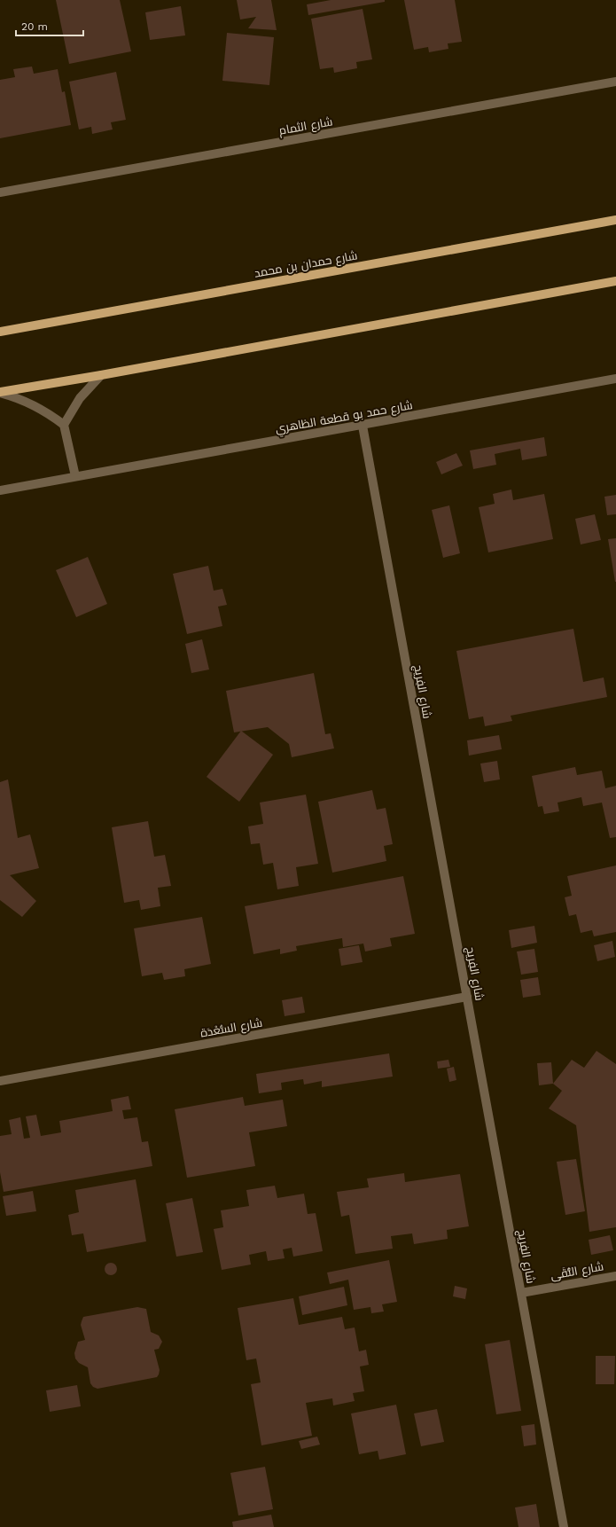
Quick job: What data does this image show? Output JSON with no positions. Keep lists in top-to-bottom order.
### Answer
{
  "streets": {
    "main road": ["شارع حمدان بن محمد"],
    "street": [
      "شارع الثمام",
      "شارع حمد بو قطعة الظاهري",
      "شارع الفِريج",
      "شارع السُّعْدَة",
      "شارع التُّقَى"
    ]
  },
  "crossings": [
    ["شارع حمد بو قطعة الظاهري", "شارع الفِريج"],
    ["شارع الفِريج", "شارع السُّعْدَة"],
    ["شارع الفِريج", "شارع التُّقَى"]
  ],
  "scale_bar": "20 m"
}
